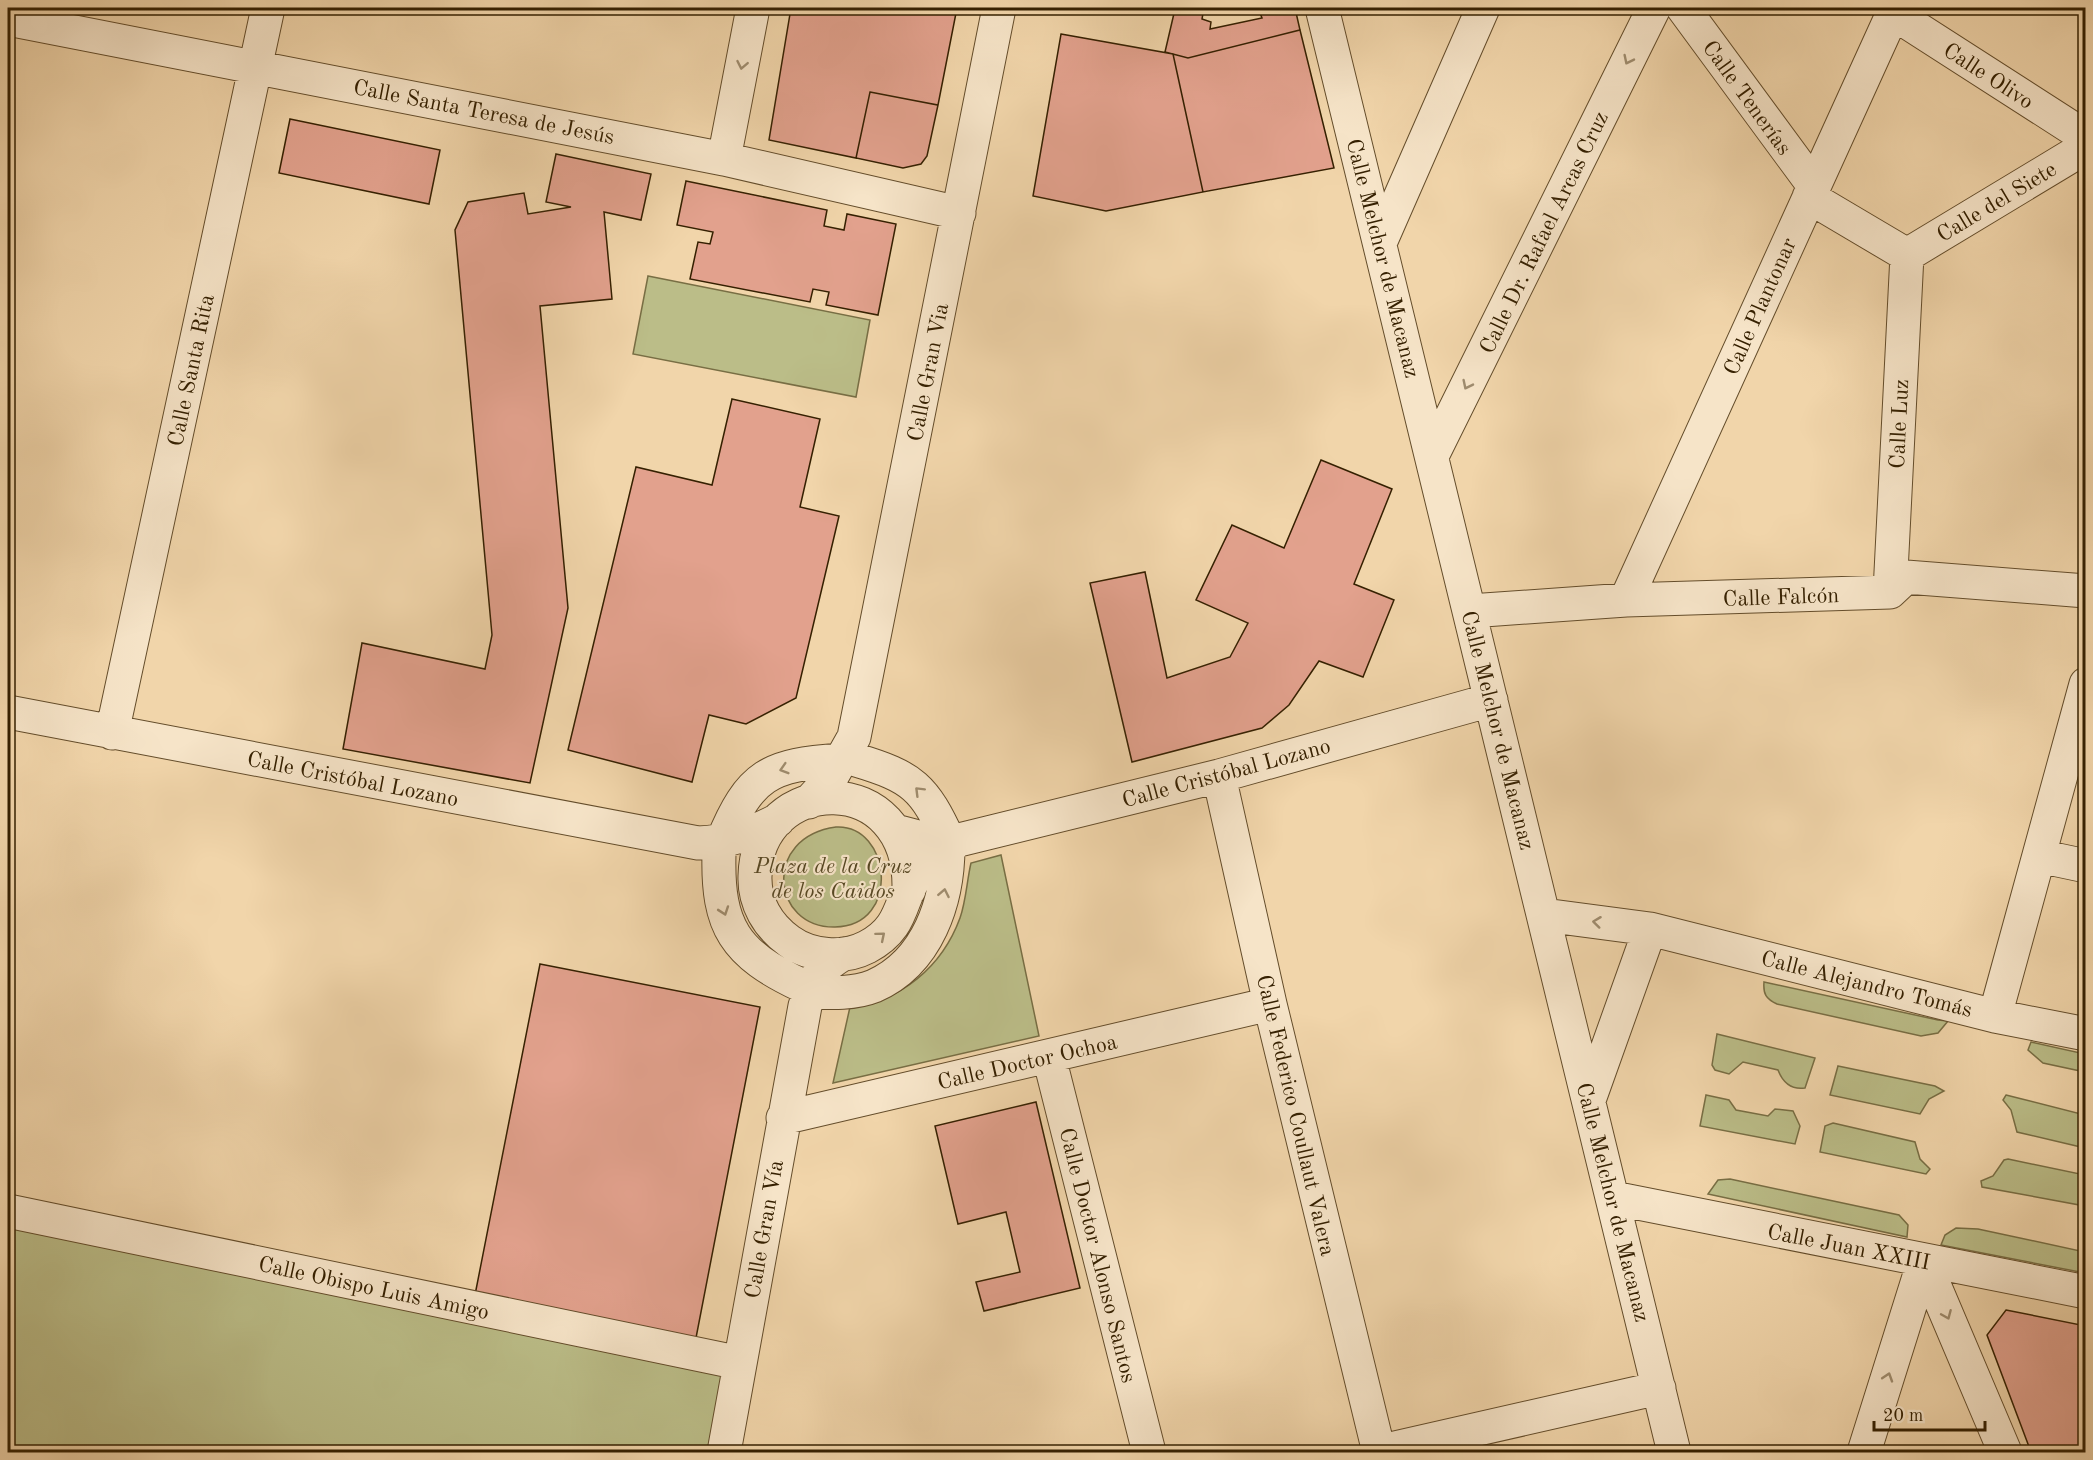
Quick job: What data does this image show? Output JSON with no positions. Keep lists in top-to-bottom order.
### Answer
{
  "streets": {
    "street": [
      "Calle Olivo",
      "Calle Tenerías",
      "Calle Santa Teresa de Jesús",
      "Calle del Siete",
      "Calle Dr. Rafael Arcas Cruz",
      "Calle Melchor de Macanaz",
      "Calle Plantonar",
      "Calle Santa Rita",
      "Calle Gran Via",
      "Calle Luz",
      "Calle Falcón",
      "Calle Cristóbal Lozano",
      "Calle Alejandro Tomás",
      "Calle Doctor Ochoa",
      "Calle Federico Coullaut Valera",
      "Calle Gran Vía",
      "Calle Juan XXIII",
      "Calle Doctor Alonso Santos",
      "Calle Obispo Luis Amigo"
    ]
  },
  "crossings": [
    ["Calle Olivo", "Calle Plantonar"],
    ["Calle Tenerías", "Calle del Siete"],
    ["Calle Tenerías", "Calle Plantonar"],
    ["Calle Tenerías", "Calle Luz"],
    ["Calle Santa Teresa de Jesús", "Calle Santa Rita"],
    ["Calle Santa Teresa de Jesús", "Calle Gran Via"],
    ["Calle del Siete", "Calle Luz"],
    ["Calle Dr. Rafael Arcas Cruz", "Calle Melchor de Macanaz"],
    ["Calle Melchor de Macanaz", "Calle Falcón"],
    ["Calle Melchor de Macanaz", "Calle Cristóbal Lozano"],
    ["Calle Melchor de Macanaz", "Calle Alejandro Tomás"],
    ["Calle Melchor de Macanaz", "Calle Juan XXIII"],
    ["Calle Plantonar", "Calle Falcón"],
    ["Calle Santa Rita", "Calle Cristóbal Lozano"],
    ["Calle Luz", "Calle Falcón"],
    ["Calle Cristóbal Lozano", "Calle Federico Coullaut Valera"],
    ["Calle Doctor Ochoa", "Calle Federico Coullaut Valera"],
    ["Calle Doctor Ochoa", "Calle Gran Vía"],
    ["Calle Doctor Ochoa", "Calle Doctor Alonso Santos"],
    ["Calle Gran Vía", "Calle Obispo Luis Amigo"]
  ],
  "parks": ["Plaza de la Cruz de los Caidos"],
  "scale_bar": "20 m"
}
